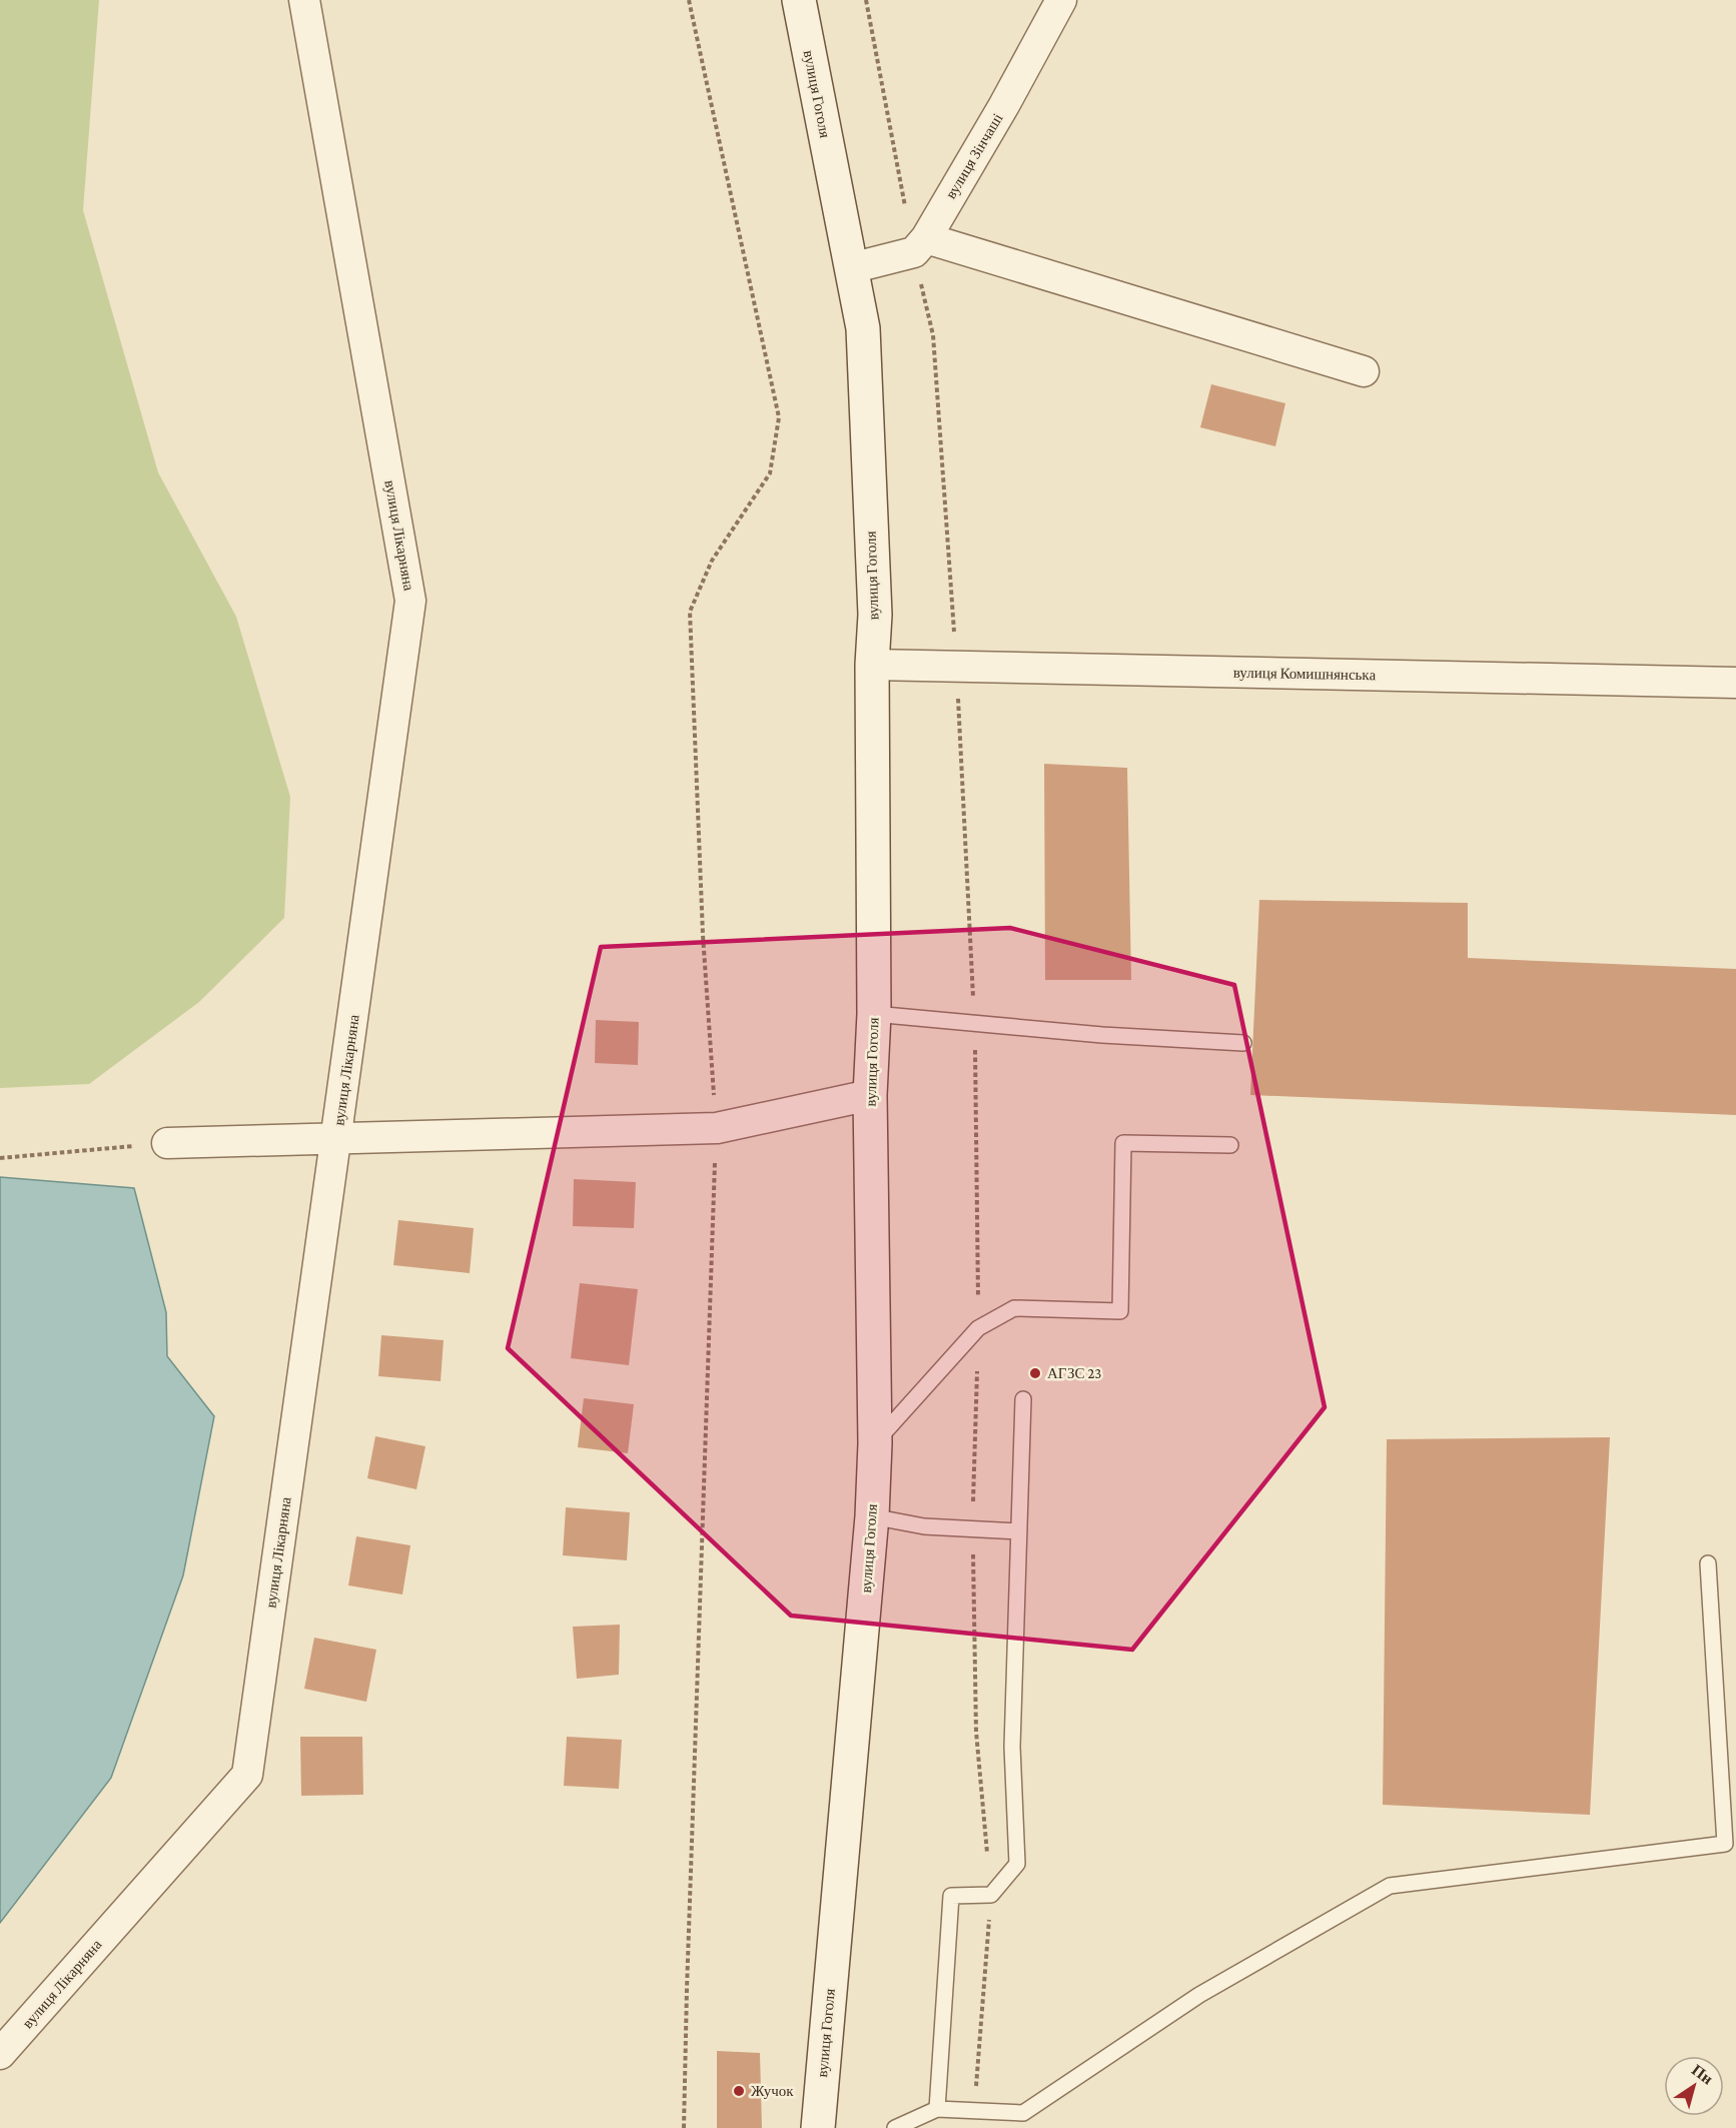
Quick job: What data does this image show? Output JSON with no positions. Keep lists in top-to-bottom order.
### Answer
{
  "streets": {
    "street": [
      "вулиця Гоголя",
      "вулиця Зінчаші",
      "вулиця Лікарняна",
      "вулиця Комишнянська"
    ]
  },
  "crossings": [
    ["вулиця Гоголя", "вулиця Комишнянська"]
  ],
  "places": ["АГЗС 23", "Жучок"],
  "north": "top right"
}
